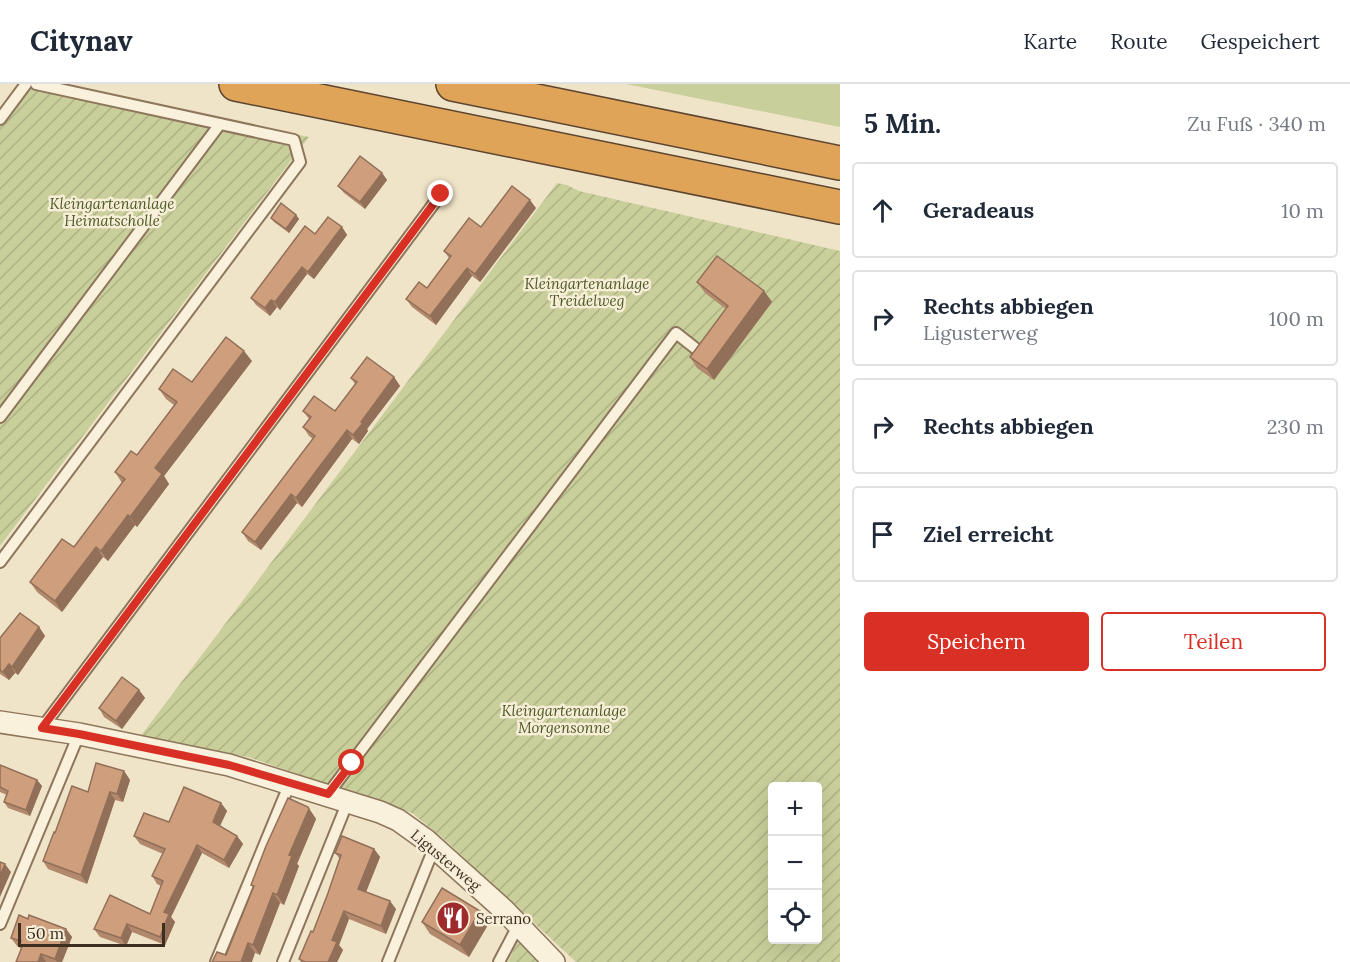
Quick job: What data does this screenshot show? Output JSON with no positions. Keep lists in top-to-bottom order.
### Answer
{
  "streets": {
    "street": ["Ligusterweg"]
  },
  "parks": ["Kleingartenanlage Heimatscholle", "Kleingartenanlage Treidelweg", "Kleingartenanlage Morgensonne"],
  "places": {
    "restaurant": ["Serrano"]
  },
  "scale_bar": "50 m",
  "page": {
    "header": "Citynav",
    "nav": ["Karte", "Route", "Gespeichert"],
    "heading": ["5 Min.", "Zu Fuß · 340 m"],
    "list": [
      ["Geradeaus", "10 m"],
      ["Rechts abbiegen", "Ligusterweg", "100 m"],
      ["Rechts abbiegen", "230 m"],
      "Ziel erreicht"
    ],
    "buttons": ["Speichern", "Teilen"],
    "map_buttons": ["+", "−"],
    "scale": "50 m"
  }
}
